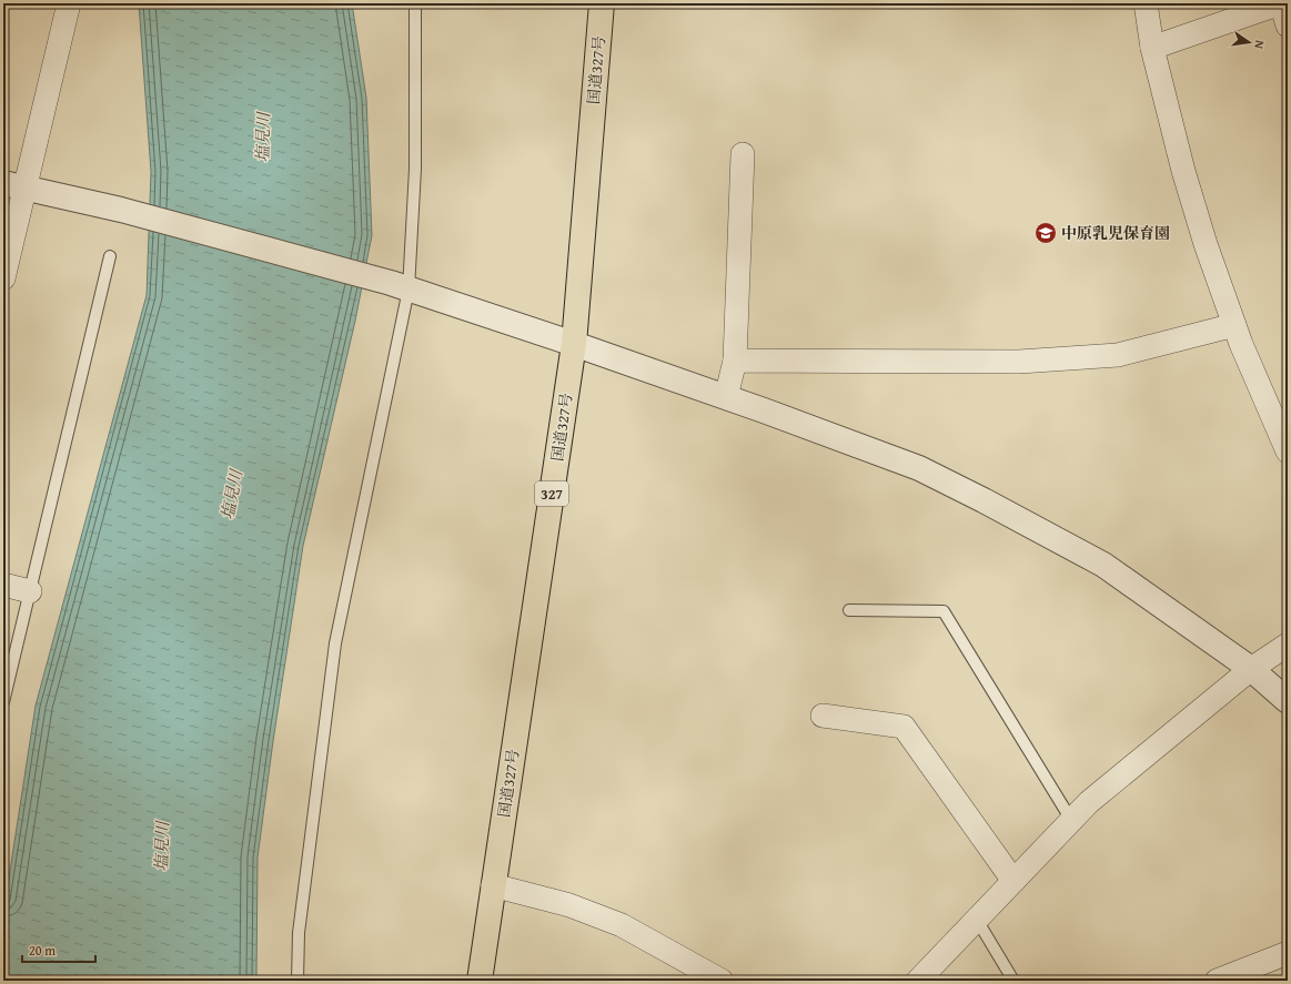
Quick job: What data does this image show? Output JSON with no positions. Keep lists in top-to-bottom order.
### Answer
{
  "streets": {
    "highway": ["国道327号", "327"]
  },
  "water": ["塩見川"],
  "places": {
    "school or university": ["中原乳児保育園"]
  },
  "scale_bar": "20 m",
  "north": "right"
}
